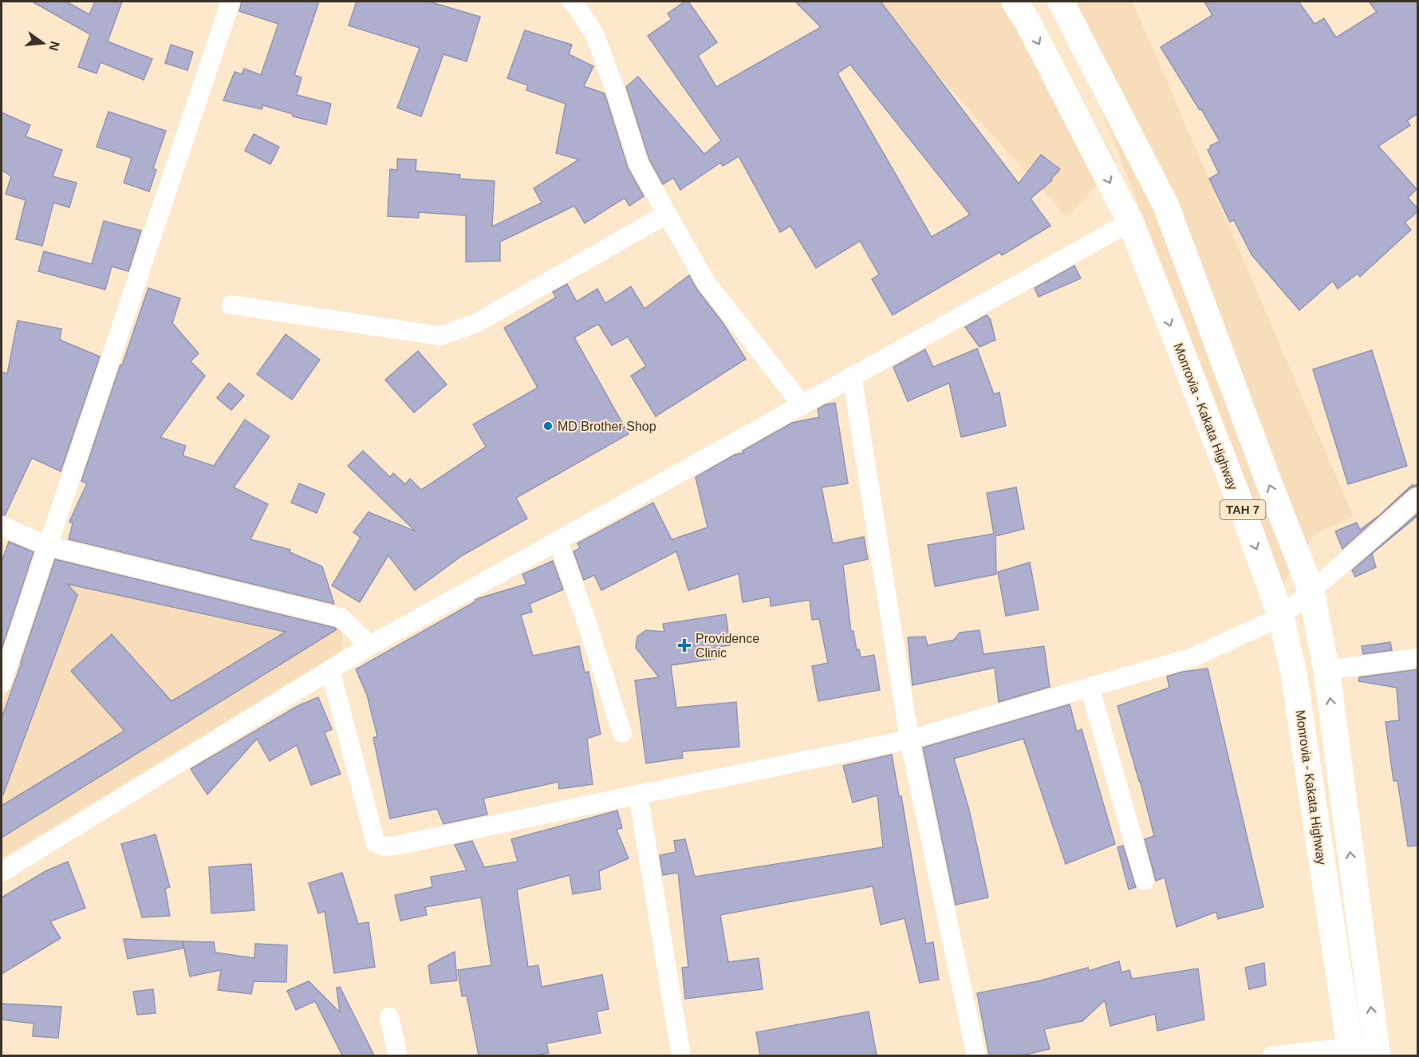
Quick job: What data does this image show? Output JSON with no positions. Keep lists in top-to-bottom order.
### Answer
{
  "streets": {
    "highway": ["Monrovia - Kakata Highway", "TAH 7"]
  },
  "places": {
    "other": ["MD Brother Shop"],
    "health": ["Providence Clinic"]
  },
  "north": "right"
}
